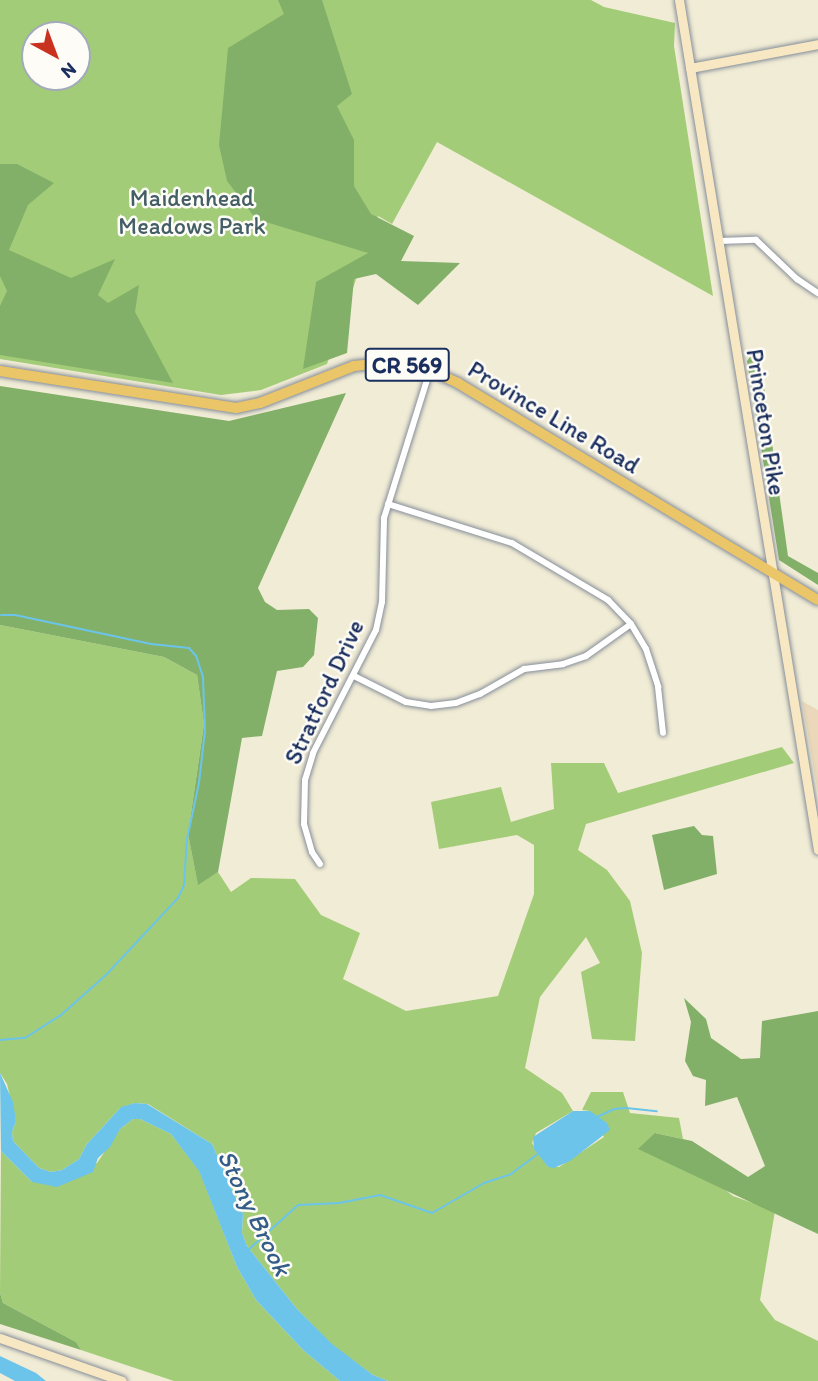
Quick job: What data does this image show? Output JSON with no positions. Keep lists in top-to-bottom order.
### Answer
{
  "streets": {
    "main road": ["CR 569", "Province Line Road", "Princeton Pike"],
    "street": ["Stratford Drive"]
  },
  "crossings": [
    ["Province Line Road", "Princeton Pike"],
    ["Province Line Road", "Stratford Drive"]
  ],
  "water": ["Stony Brook"],
  "parks": ["Maidenhead Meadows Park"],
  "north": "bottom right"
}
